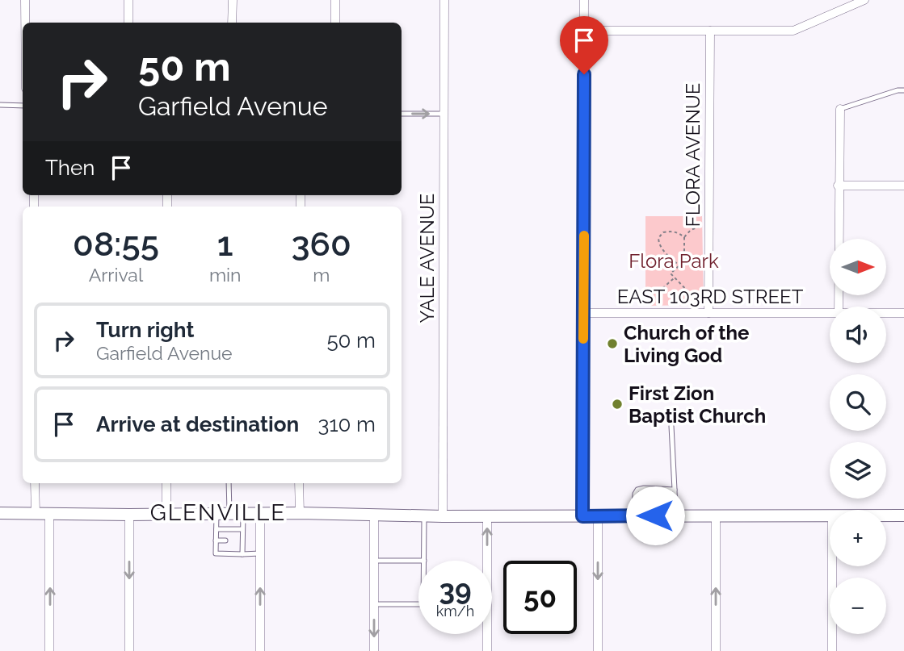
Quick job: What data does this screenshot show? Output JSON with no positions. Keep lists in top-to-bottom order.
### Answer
{
  "streets": {
    "street": ["FLORA AVENUE", "YALE AVENUE", "EAST 103RD STREET"]
  },
  "crossings": [
    ["FLORA AVENUE", "EAST 103RD STREET"]
  ],
  "districts": ["GLENVILLE"],
  "parks": ["Flora Park"],
  "places": ["Church of the Living God", "First Zion Baptist Church"],
  "north": "right",
  "page": {
    "turn": ["50 m", "Garfield Avenue"],
    "then": "Then",
    "eta": [
      "08:55",
      "Arrival",
      "1",
      "min",
      "360",
      "m"
    ],
    "map_buttons": ["+", "−"],
    "list": [
      {
        "name": "Turn right",
        "note": "Garfield Avenue",
        "value": "50 m"
      },
      {
        "name": "Arrive at destination",
        "value": "310 m"
      }
    ],
    "speed": "39 km/h",
    "limit": "50"
  }
}
